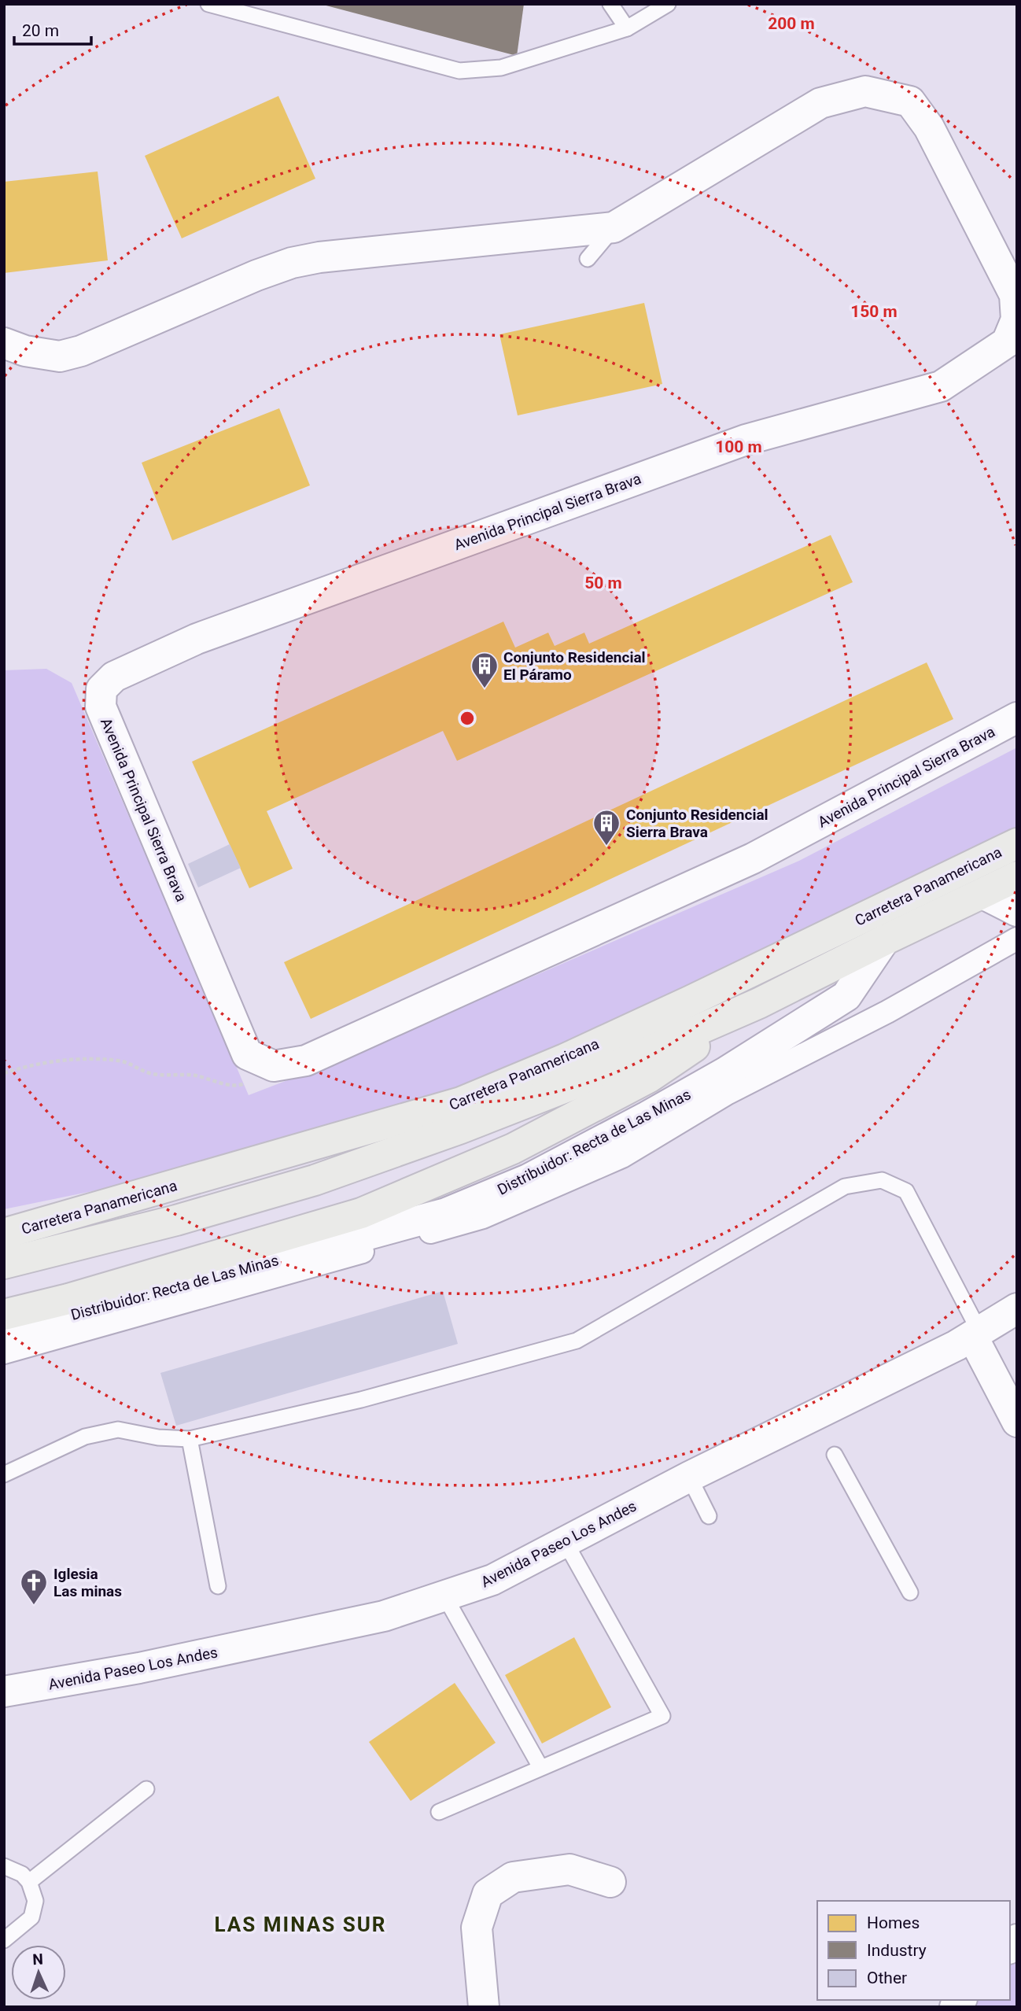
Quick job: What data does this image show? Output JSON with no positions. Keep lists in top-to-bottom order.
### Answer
{
  "streets": {
    "main road": ["Carretera Panamericana"],
    "street": ["Avenida Principal Sierra Brava", "Distribuidor: Recta de Las Minas", "Avenida Paseo Los Andes"]
  },
  "crossings": [
    ["Carretera Panamericana", "Distribuidor: Recta de Las Minas"]
  ],
  "districts": ["LAS MINAS SUR"],
  "places": {
    "building": ["Conjunto Residencial El Páramo", "Conjunto Residencial Sierra Brava"],
    "church": ["Iglesia Las minas"]
  },
  "legend": ["Homes", "Industry", "Other"],
  "scale_bar": "20 m",
  "north": "top",
  "rings": [
    "200 m",
    "150 m",
    "100 m",
    "50 m"
  ]
}
